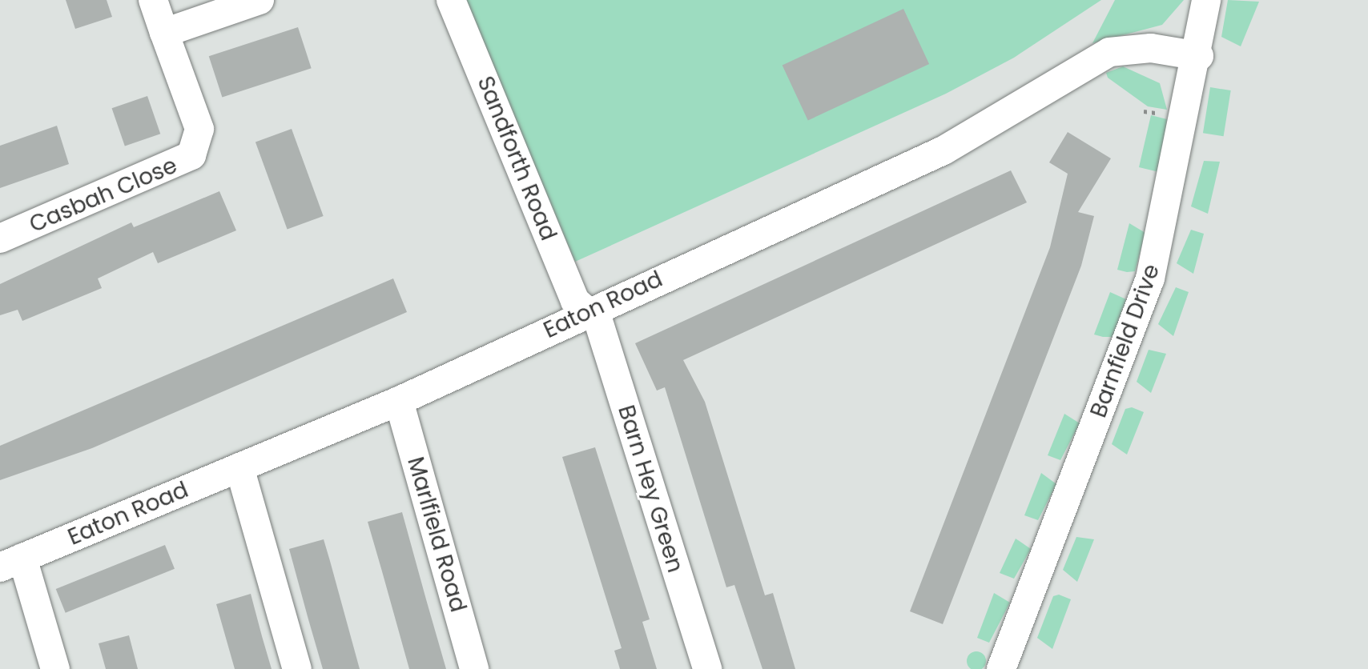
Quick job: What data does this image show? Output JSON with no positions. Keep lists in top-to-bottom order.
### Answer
{
  "streets": {
    "street": [
      "Sandforth Road",
      "Casbah Close",
      "Eaton Road",
      "Barnfield Drive",
      "Barn Hey Green",
      "Marlfield Road"
    ]
  },
  "crossings": [
    ["Sandforth Road", "Eaton Road"],
    ["Sandforth Road", "Barn Hey Green"],
    ["Eaton Road", "Barnfield Drive"],
    ["Eaton Road", "Barn Hey Green"],
    ["Eaton Road", "Marlfield Road"]
  ]
}
